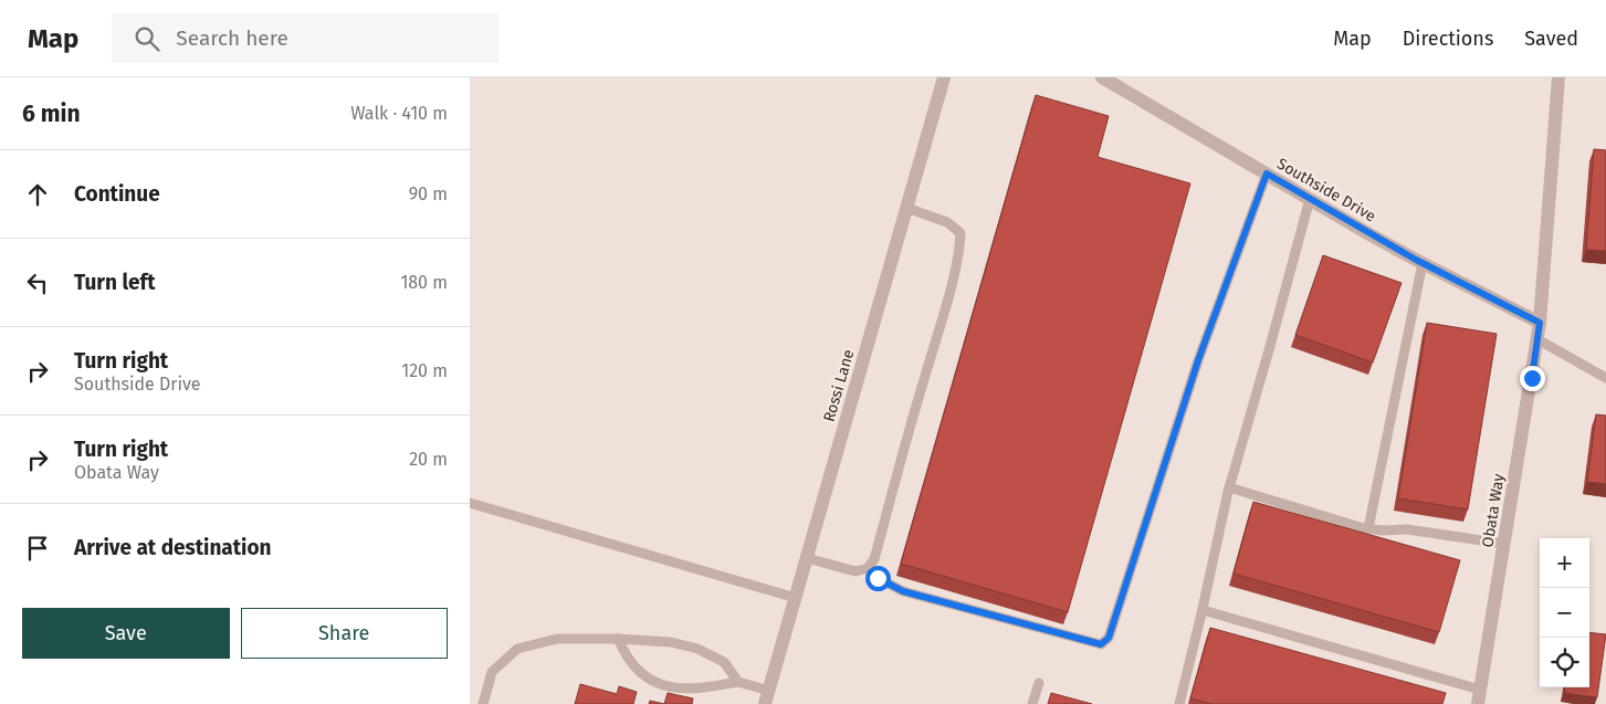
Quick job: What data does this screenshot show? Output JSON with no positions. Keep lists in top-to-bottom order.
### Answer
{
  "streets": {
    "street": ["Southside Drive", "Rossi Lane", "Obata Way"]
  },
  "crossings": [
    ["Southside Drive", "Obata Way"]
  ],
  "page": {
    "header": "Map",
    "search": "Search here",
    "nav": ["Map", "Directions", "Saved"],
    "heading": ["6 min", "Walk · 410 m"],
    "list": [
      ["Continue", "90 m"],
      ["Turn left", "180 m"],
      ["Turn right", "Southside Drive", "120 m"],
      ["Turn right", "Obata Way", "20 m"],
      "Arrive at destination"
    ],
    "map_buttons": ["+", "−"],
    "buttons": ["Save", "Share"]
  }
}
